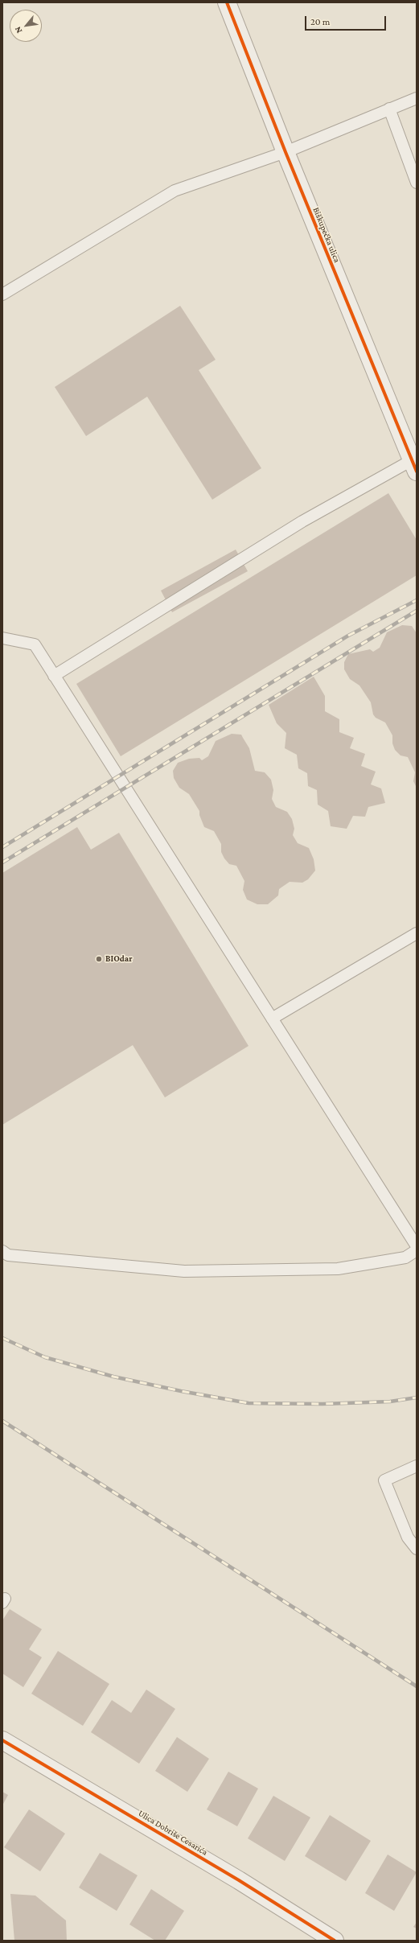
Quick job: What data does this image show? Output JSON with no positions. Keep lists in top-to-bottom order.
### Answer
{
  "streets": {
    "street": ["Biškupečka ulica", "Ulica Dobriše Cesarića"]
  },
  "places": ["BIOdar"],
  "scale_bar": "20 m",
  "north": "bottom left"
}
